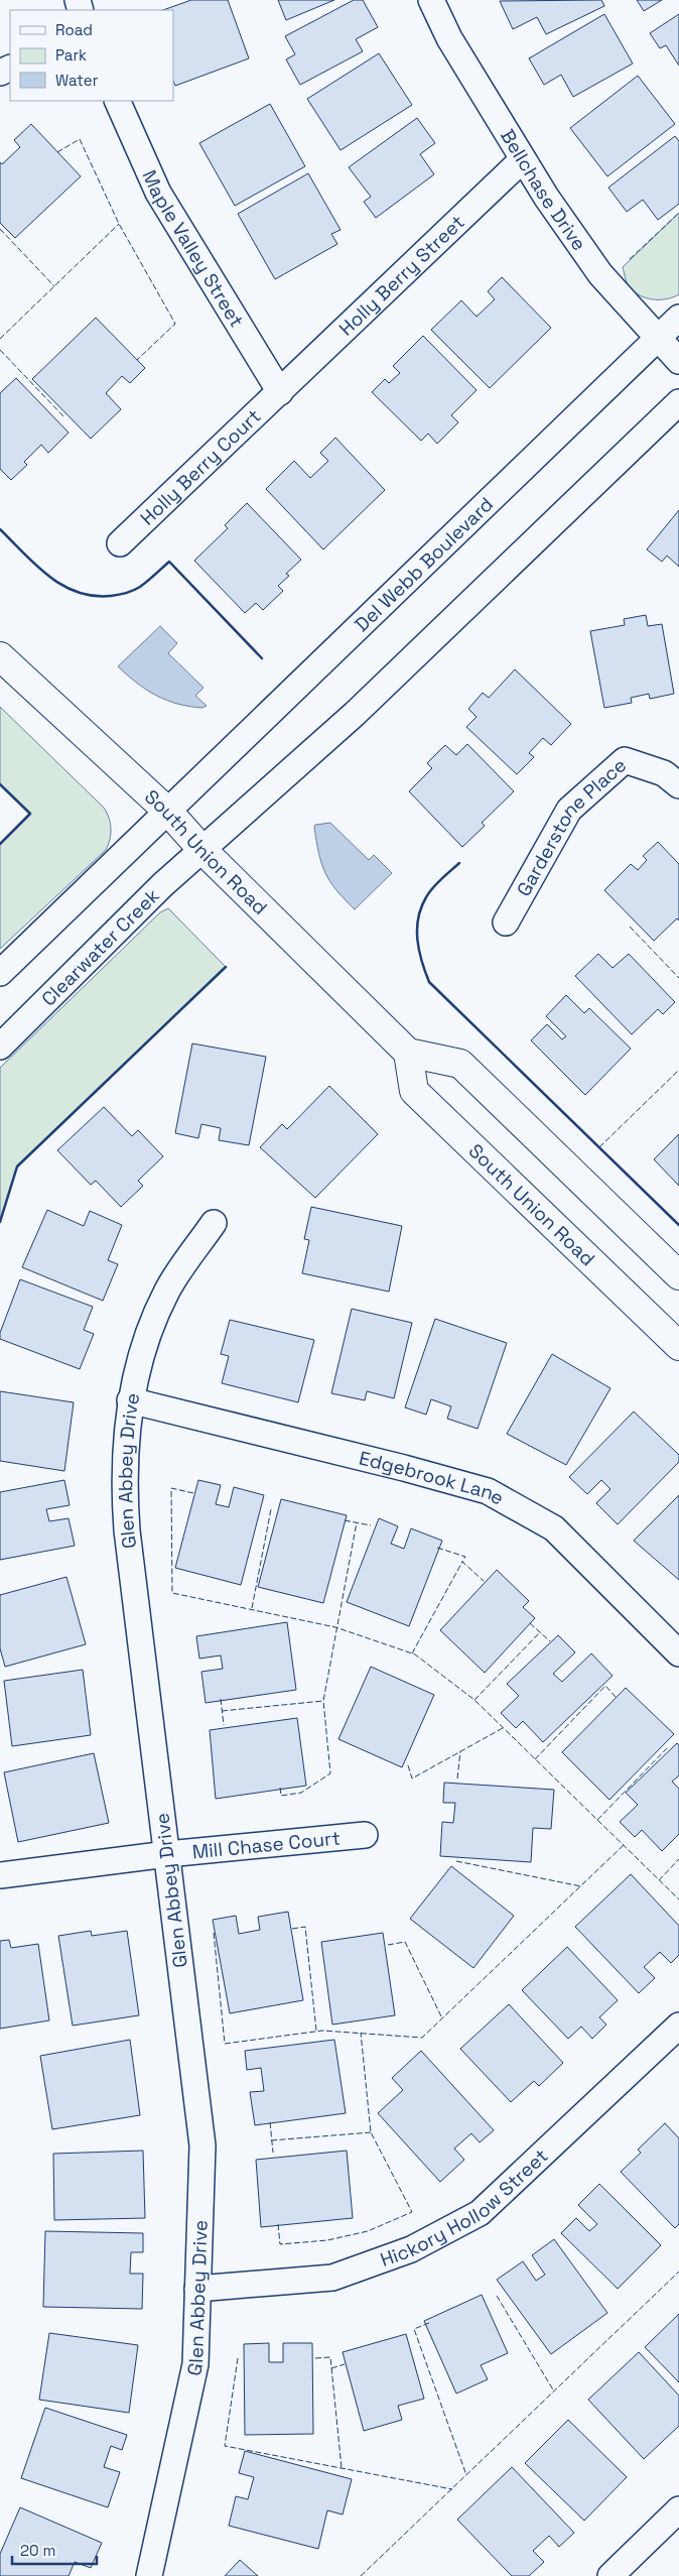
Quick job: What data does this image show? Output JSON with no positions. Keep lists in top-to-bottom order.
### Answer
{
  "streets": {
    "street": [
      "Bellchase Drive",
      "Maple Valley Street",
      "Holly Berry Street",
      "Holly Berry Court",
      "Del Webb Boulevard",
      "Garderstone Place",
      "South Union Road",
      "Clearwater Creek",
      "Glen Abbey Drive",
      "Edgebrook Lane",
      "Mill Chase Court",
      "Hickory Hollow Street"
    ]
  },
  "crossings": [
    ["Bellchase Drive", "Holly Berry Street"],
    ["Bellchase Drive", "Del Webb Boulevard"],
    ["Maple Valley Street", "Holly Berry Street"],
    ["Maple Valley Street", "Holly Berry Court"],
    ["Holly Berry Street", "Holly Berry Court"],
    ["Del Webb Boulevard", "South Union Road"],
    ["South Union Road", "Clearwater Creek"],
    ["Glen Abbey Drive", "Edgebrook Lane"],
    ["Glen Abbey Drive", "Mill Chase Court"],
    ["Glen Abbey Drive", "Hickory Hollow Street"]
  ],
  "legend": ["Road", "Park", "Water"],
  "scale_bar": "20 m"
}
